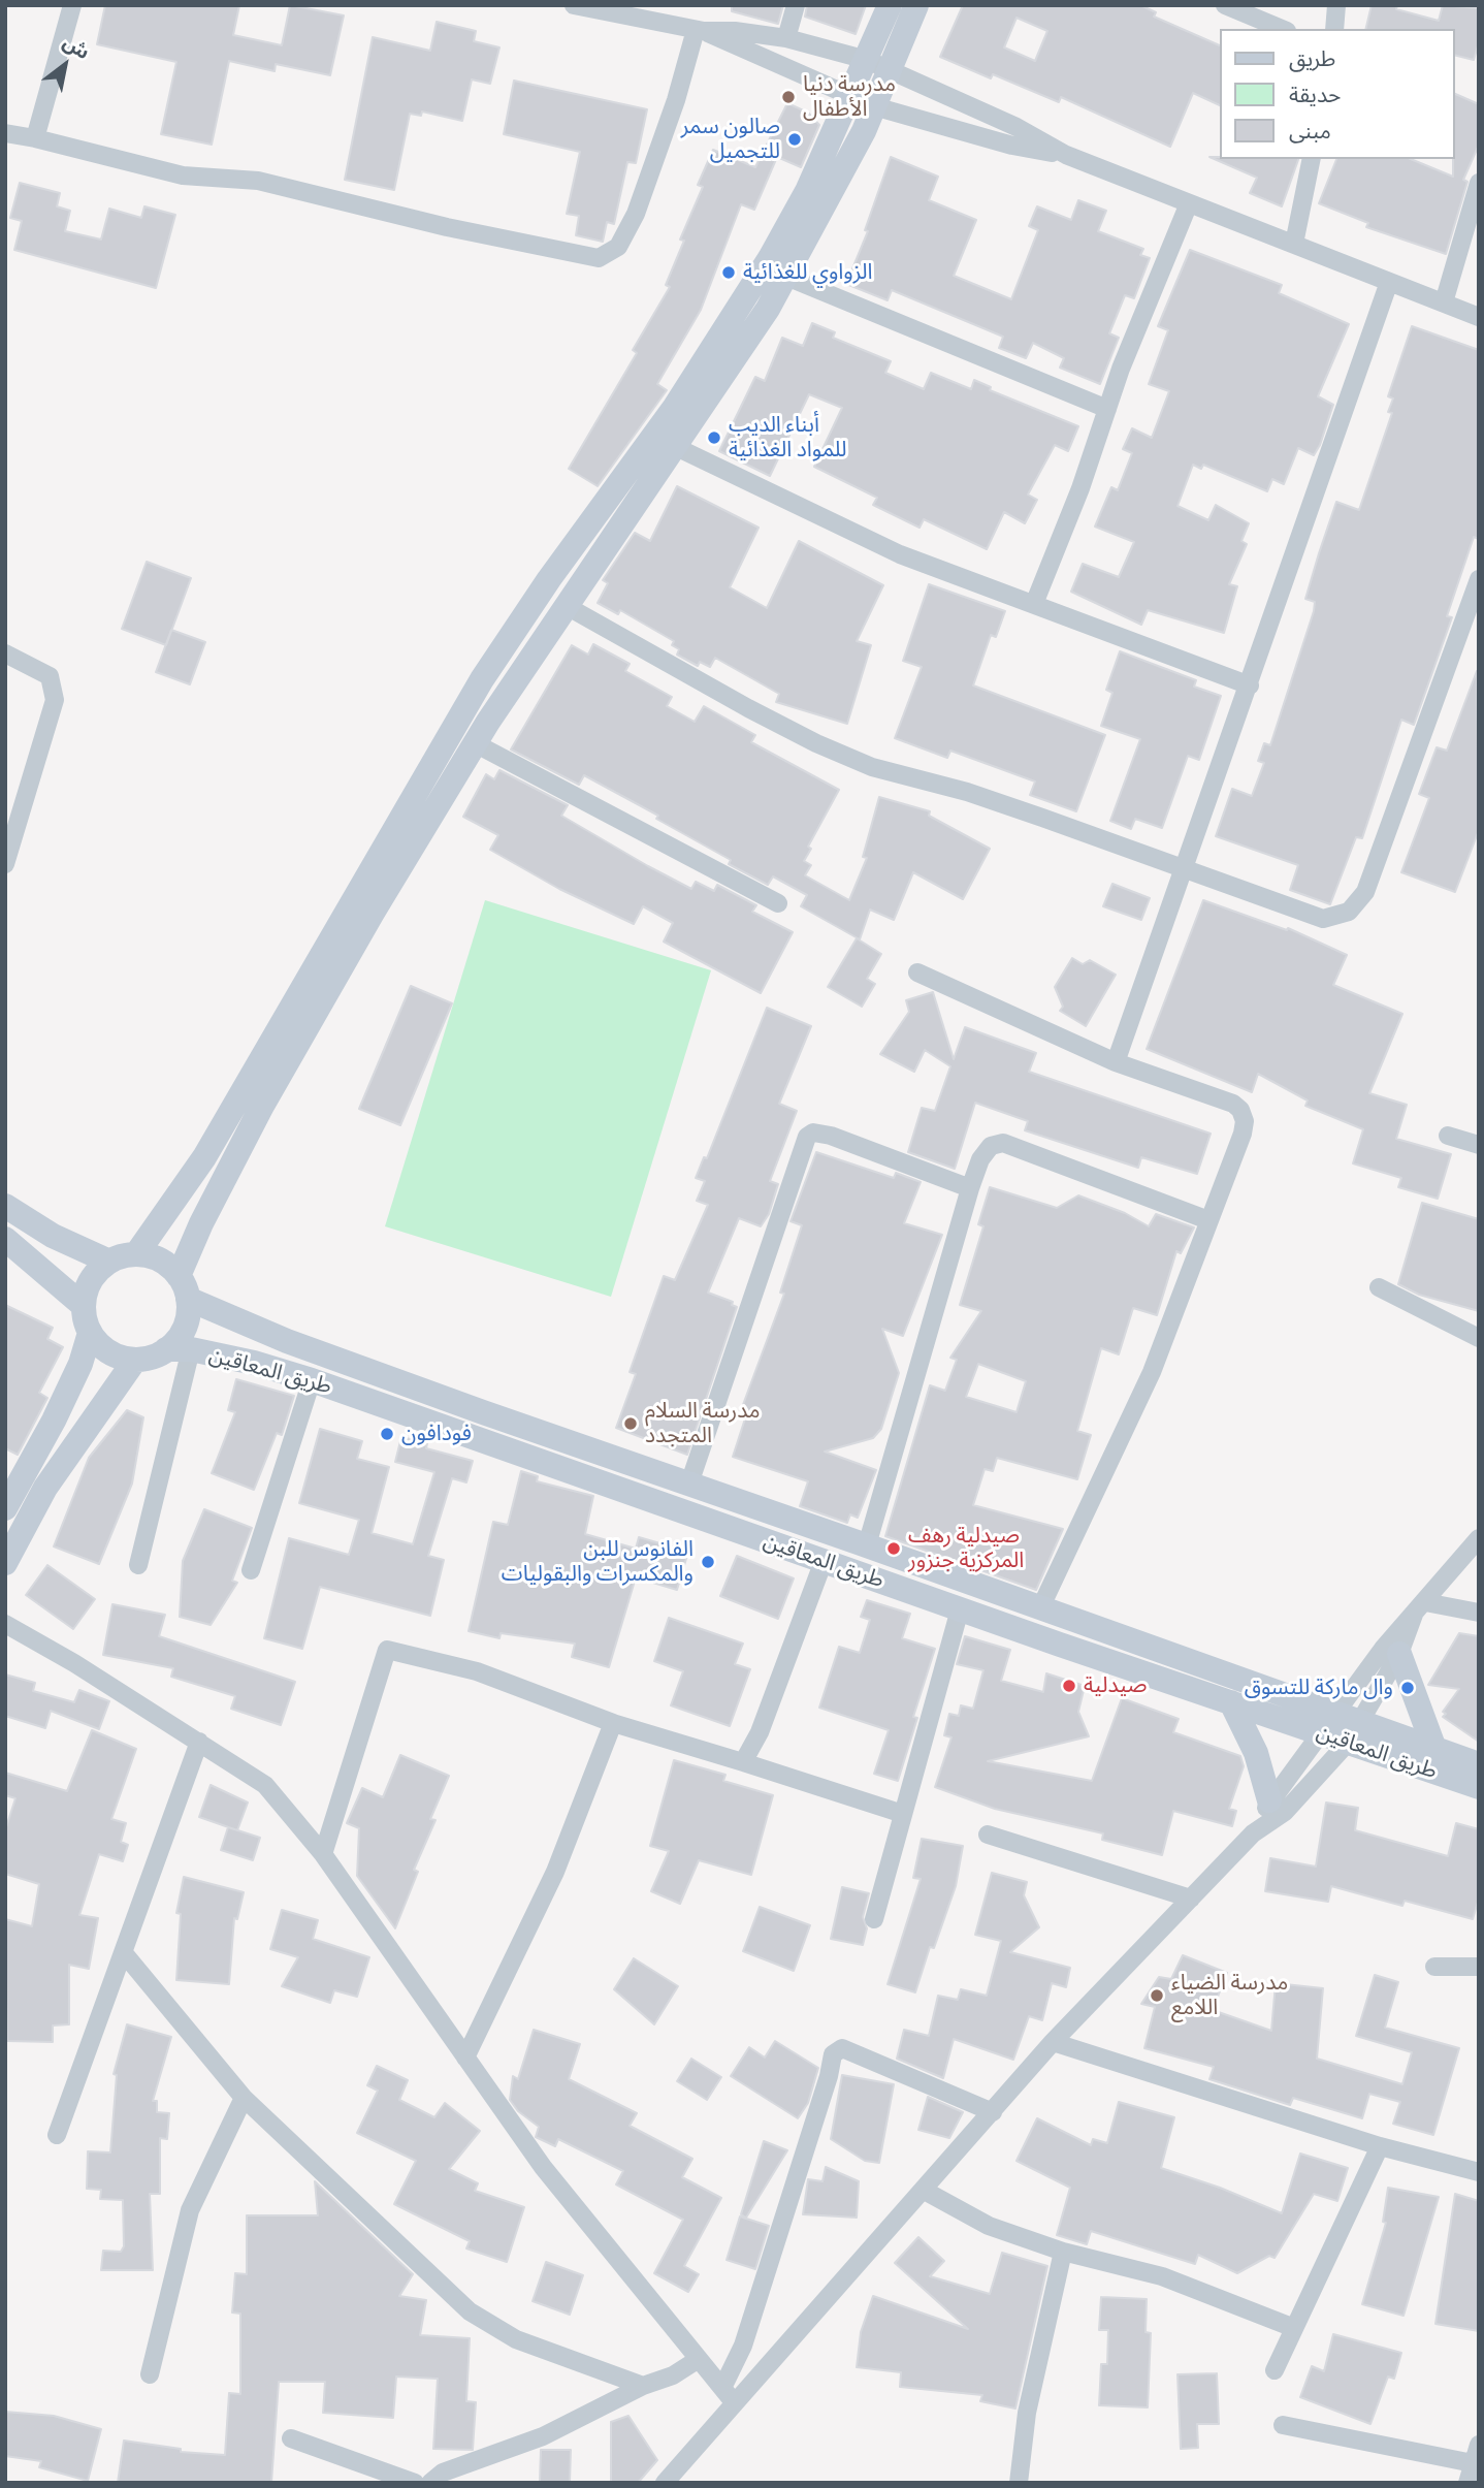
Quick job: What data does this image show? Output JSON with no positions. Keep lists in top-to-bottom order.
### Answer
{
  "streets": {
    "street": ["طريق المعاقين"]
  },
  "places": [
    "مدرسة دنيا الأطفال",
    "صالون سمر للتجميل",
    "الزواوي للغذائية",
    "أبناء الديب للمواد الغذائية",
    "مدرسة السلام المتجدد",
    "فودافون",
    "صيدلية رهف المركزية جنزور",
    "الفانوس للبن والمكسرات والبقوليات",
    "صيدلية",
    "وال ماركة للتسوق",
    "مدرسة الضياء اللامع"
  ],
  "legend": ["طريق", "حديقة", "مبنى"],
  "north": "top right"
}
